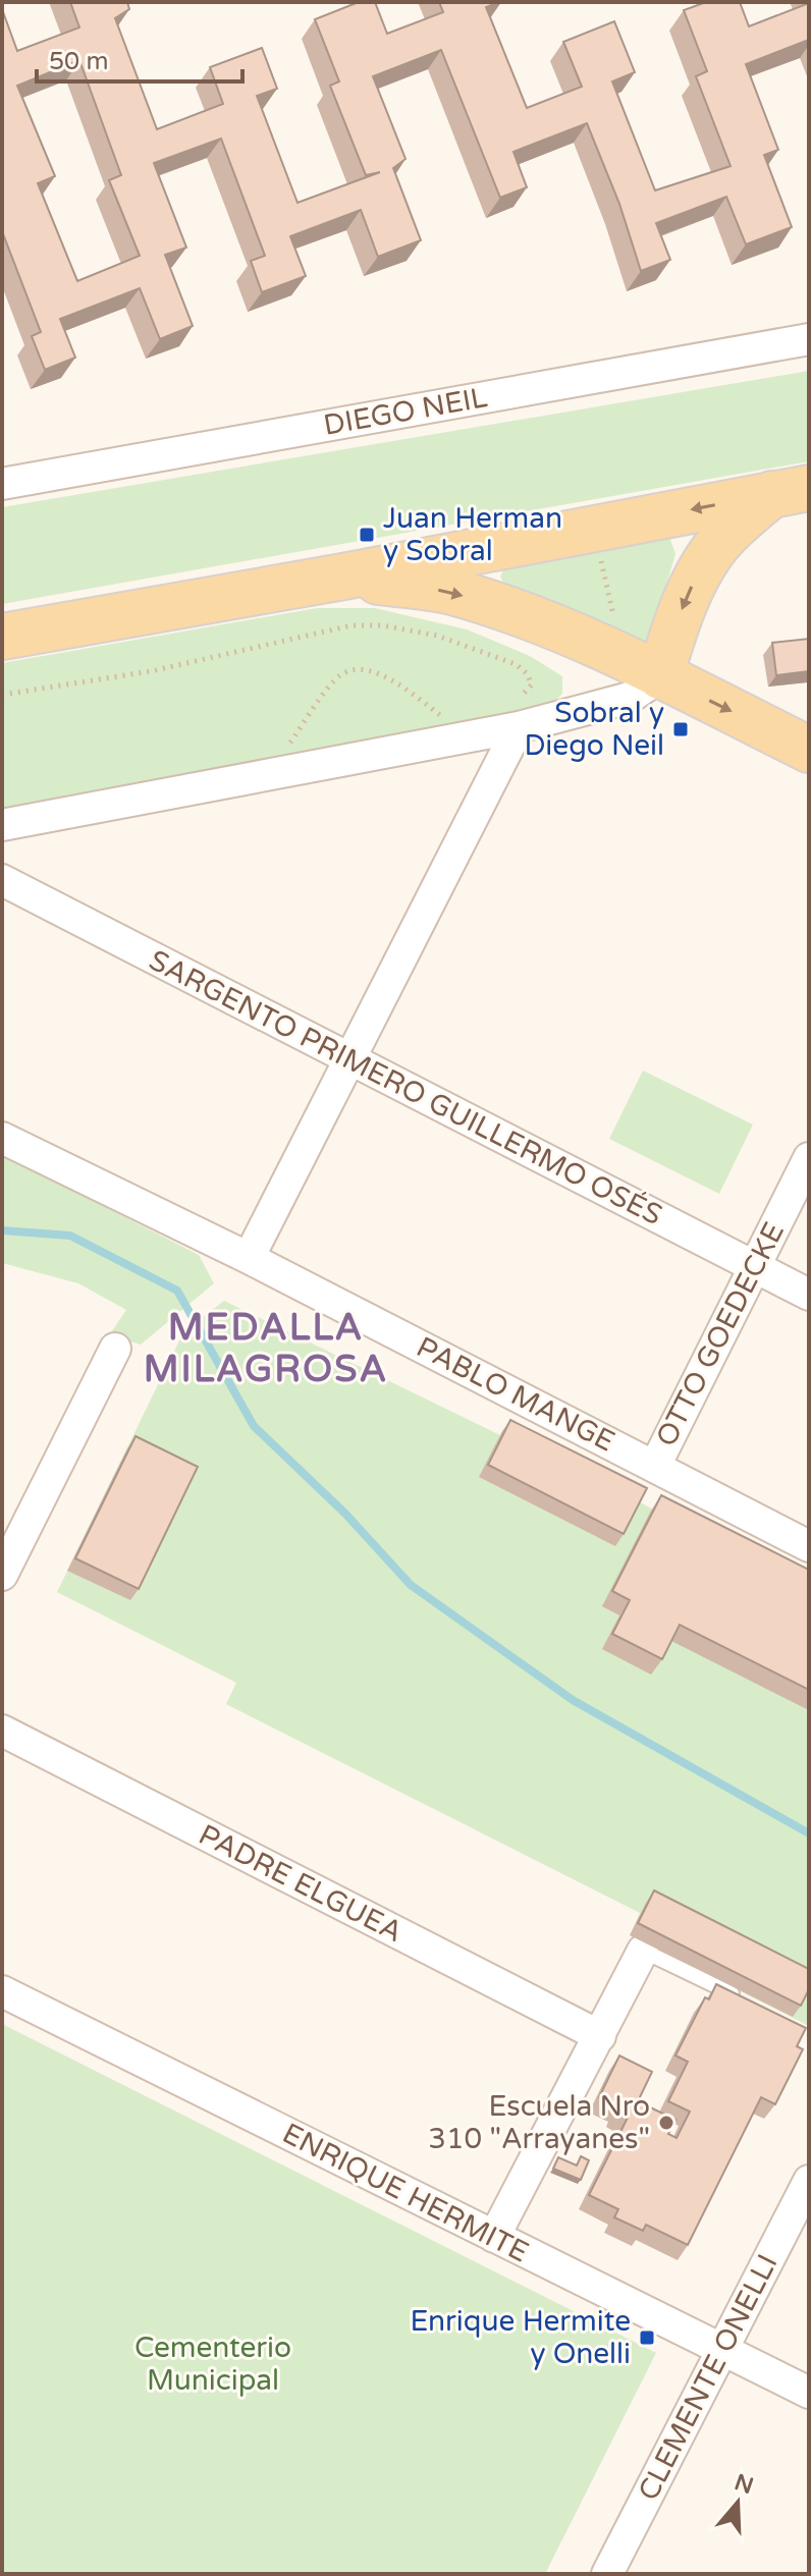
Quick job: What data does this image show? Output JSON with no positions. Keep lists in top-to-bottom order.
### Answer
{
  "streets": {
    "street": [
      "DIEGO NEIL",
      "SARGENTO PRIMERO GUILLERMO OSÉS",
      "OTTO GOEDECKE",
      "PABLO MANGE",
      "PADRE ELGUEA",
      "ENRIQUE HERMITE",
      "CLEMENTE ONELLI"
    ]
  },
  "crossings": [
    ["SARGENTO PRIMERO GUILLERMO OSÉS", "OTTO GOEDECKE"],
    ["OTTO GOEDECKE", "PABLO MANGE"],
    ["ENRIQUE HERMITE", "CLEMENTE ONELLI"]
  ],
  "districts": ["MEDALLA MILAGROSA"],
  "parks": ["Cementerio Municipal"],
  "places": {
    "transit": ["Juan Herman y Sobral", "Sobral y Diego Neil", "Enrique Hermite y Onelli"],
    "other": ["Escuela Nro 310 \"Arrayanes\""]
  },
  "scale_bar": "50 m",
  "north": "top"
}
